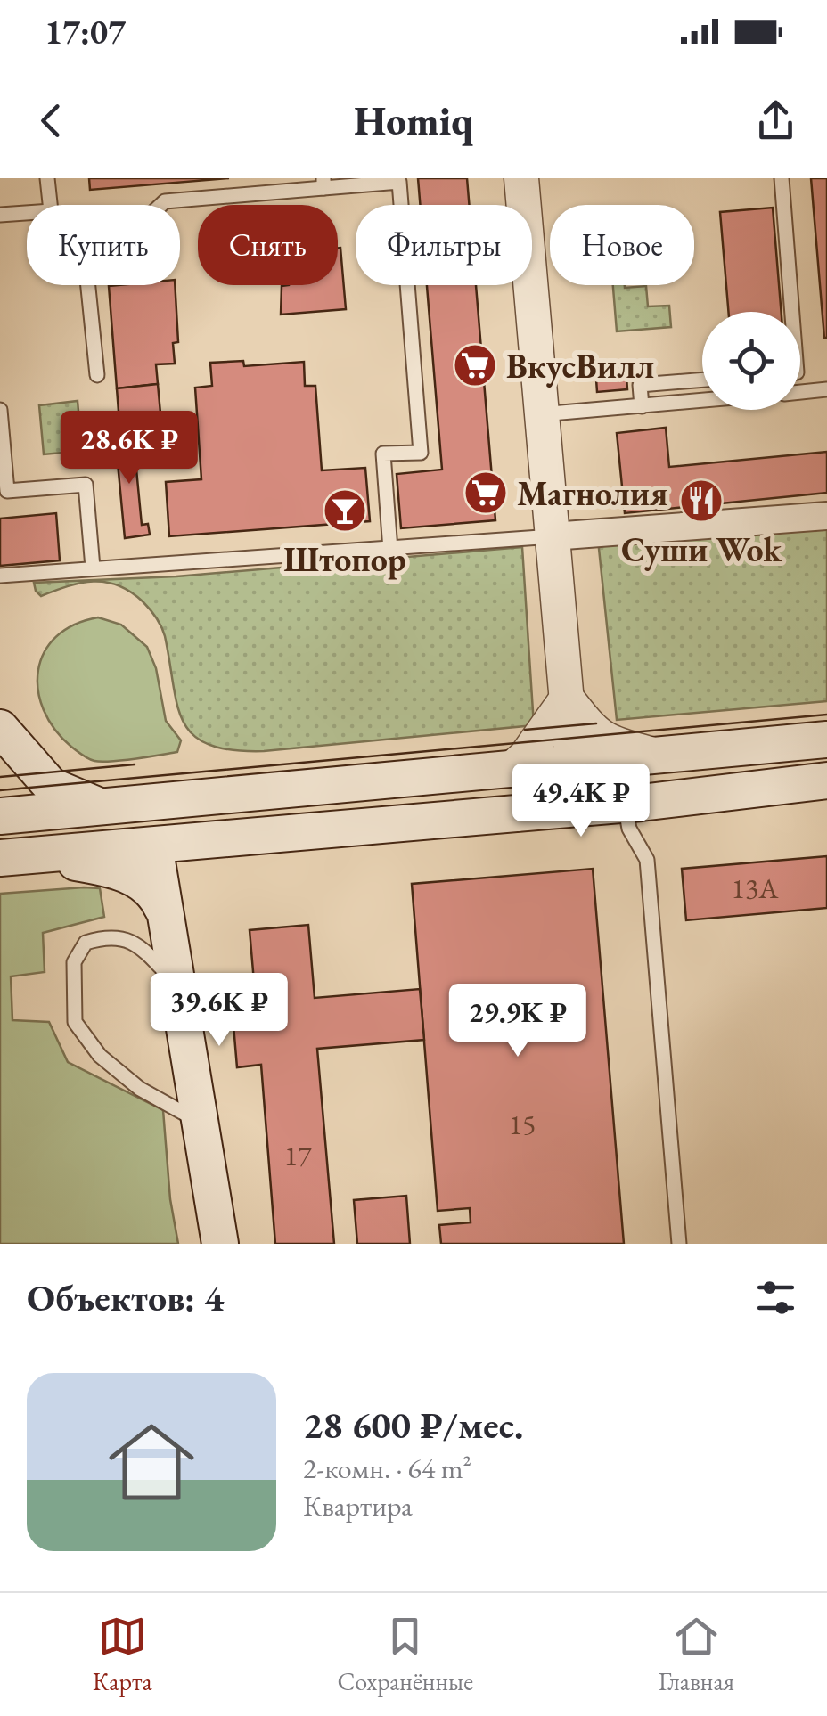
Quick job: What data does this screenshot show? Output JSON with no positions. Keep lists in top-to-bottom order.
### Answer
{
  "places": {
    "supermarket": ["ВкусВилл", "Магнолия"],
    "restaurant": ["Суши Wok"],
    "bar": ["Штопор"]
  },
  "house_numbers": ["13А", "15", "17"],
  "page": {
    "status": "17:07",
    "header": "Homiq",
    "chip": [
      "Купить",
      "Снять",
      "Фильтры",
      "Новое"
    ],
    "price": [
      "28.6K ₽",
      "49.4K ₽",
      "39.6K ₽",
      "29.9K ₽"
    ],
    "heading": "Объектов: 4",
    "list": [
      {
        "name": "28 600 ₽/мес.",
        "note": "2-комн. · 64 m² · Квартира"
      }
    ],
    "tabs": ["Карта", "Сохранённые", "Главная"]
  }
}
